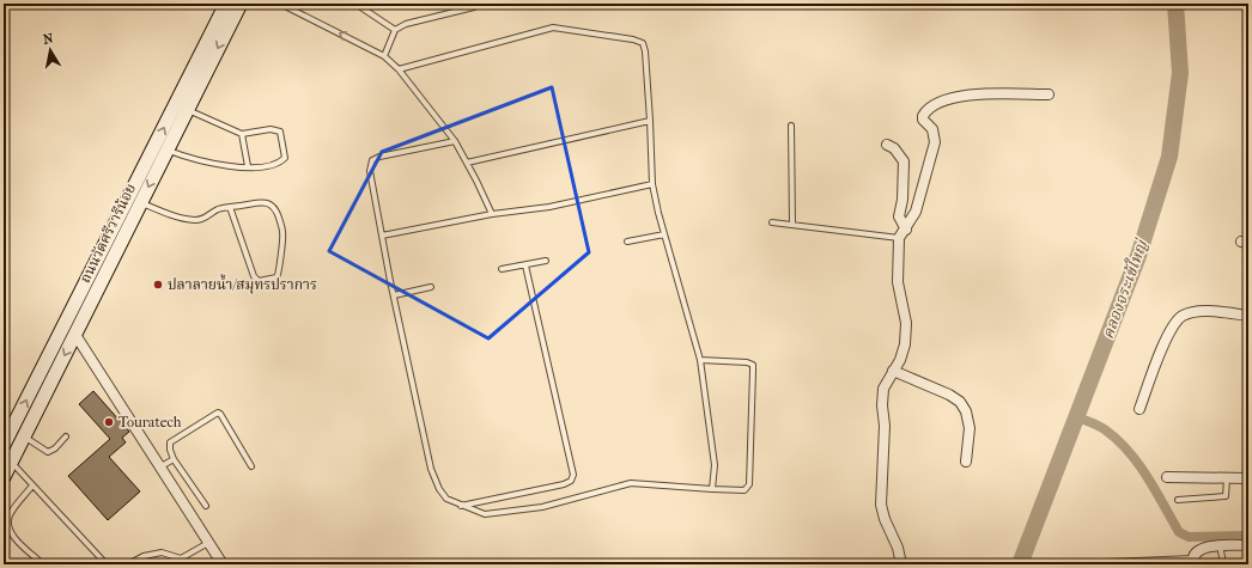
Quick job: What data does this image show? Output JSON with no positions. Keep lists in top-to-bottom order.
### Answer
{
  "streets": {
    "main road": ["ถนนวัดศรีวารีน้อย"]
  },
  "water": ["คลองจระเข้ใหญ่"],
  "places": ["ปลาลายน้ำ/สมุทรปราการ", "Touratech"],
  "north": "top"
}
